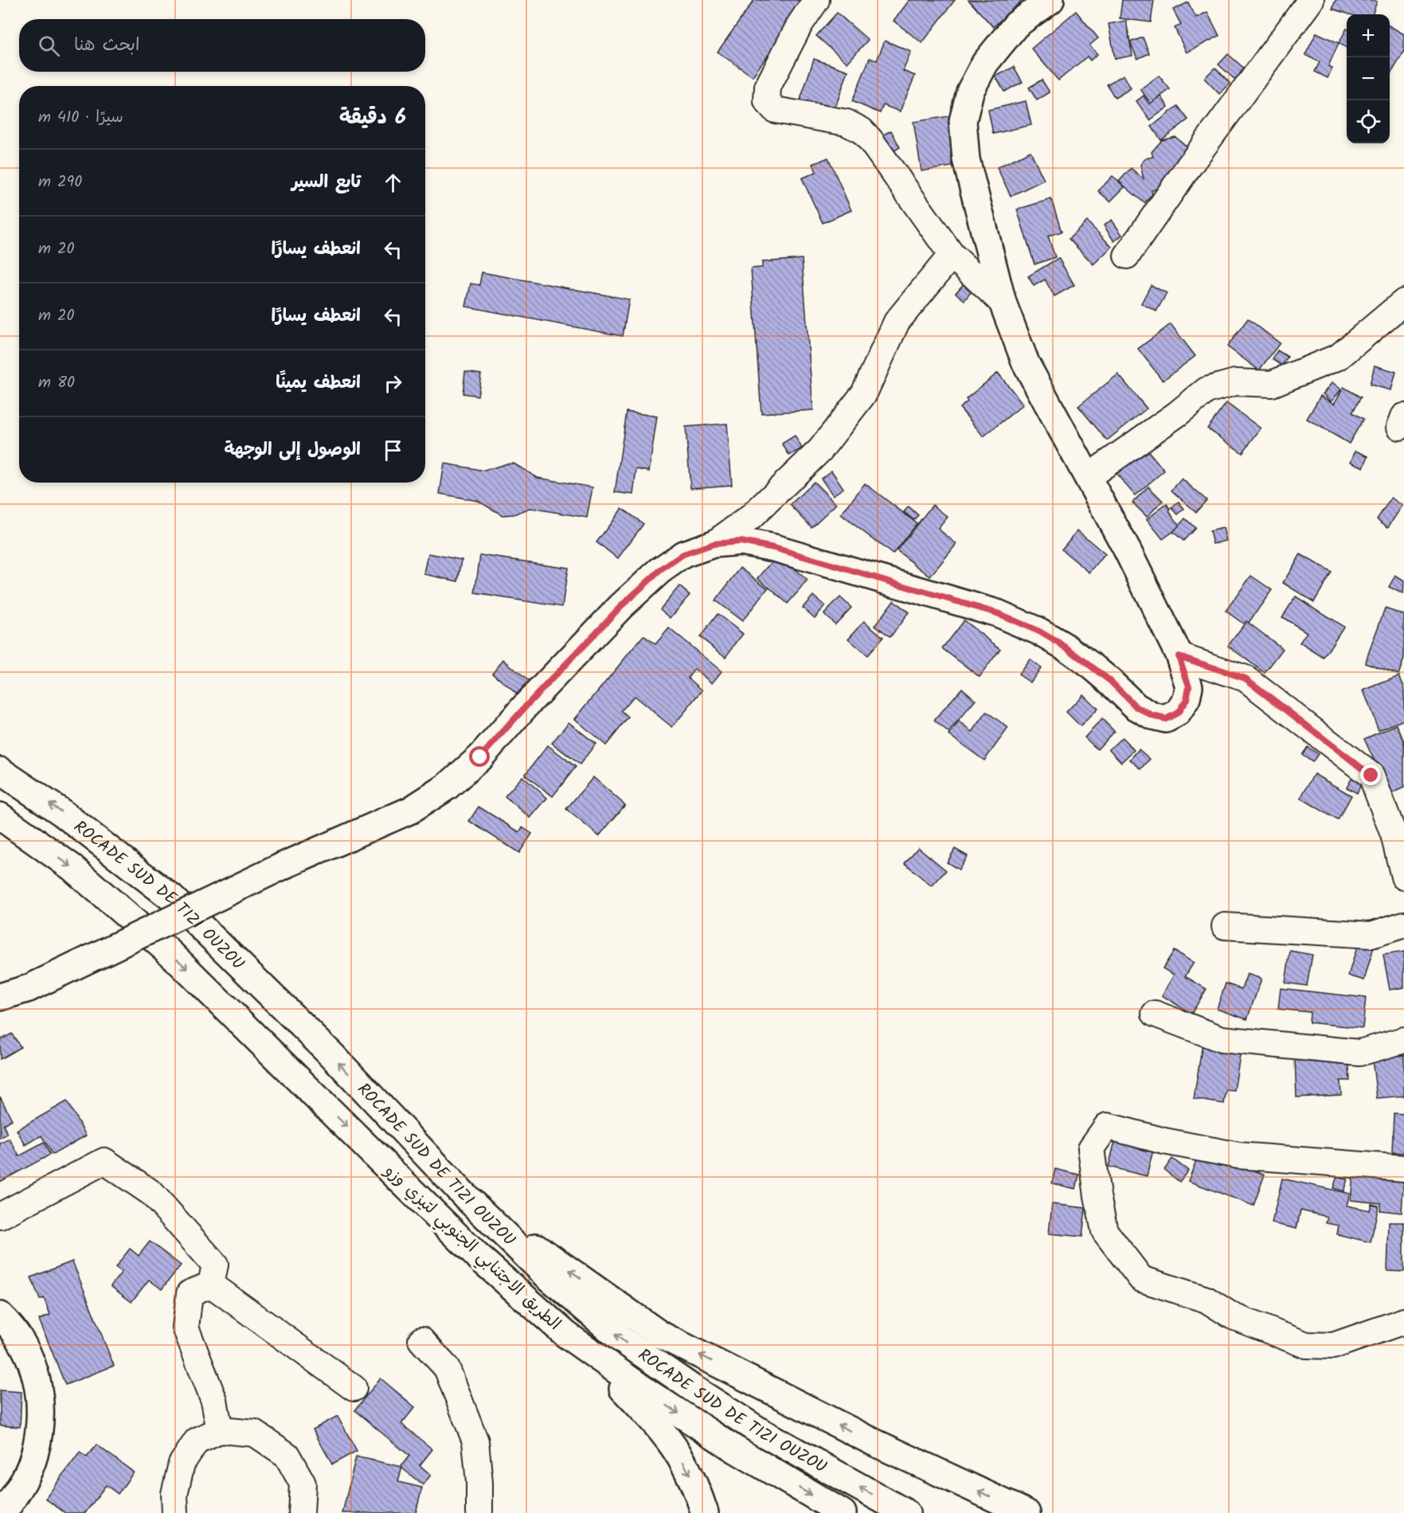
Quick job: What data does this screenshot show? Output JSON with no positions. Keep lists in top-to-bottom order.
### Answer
{
  "streets": {
    "main road": ["ROCADE SUD DE TIZI OUZOU", "الطريق الاجتنابي الجنوبي لتيزي وزو"]
  },
  "page": {
    "map_buttons": ["+", "−"],
    "search": "ابحث هنا",
    "heading": ["6 دقيقة", "سيرًا · 410 m"],
    "list": [
      ["تابع السير", "290 m"],
      ["انعطف يسارًا", "20 m"],
      ["انعطف يسارًا", "20 m"],
      ["انعطف يمينًا", "80 m"],
      "الوصول إلى الوجهة"
    ]
  }
}
